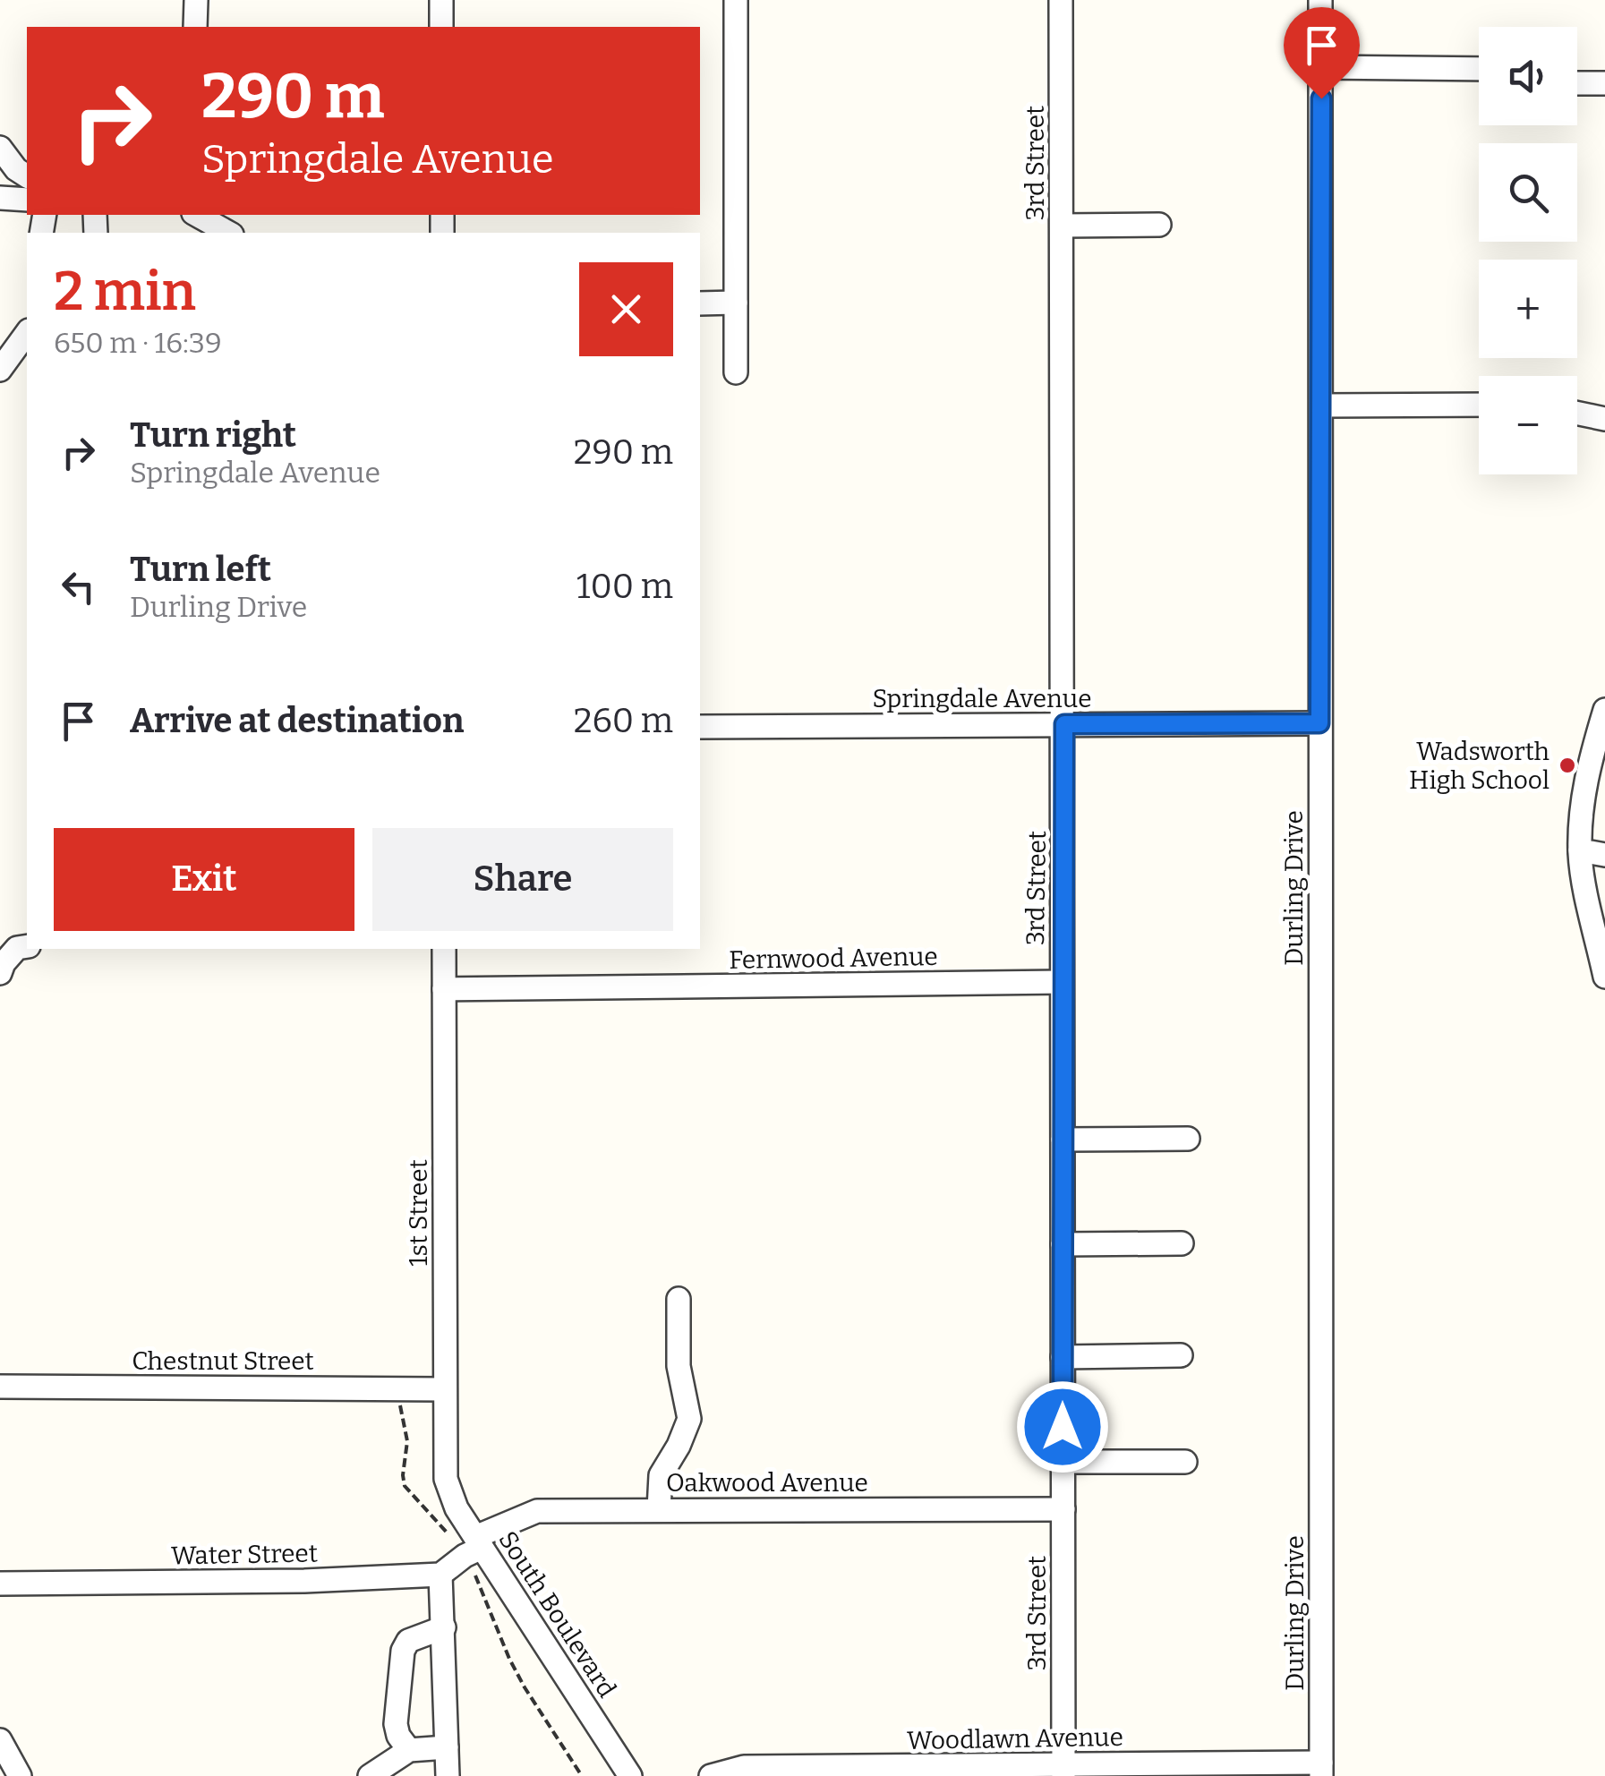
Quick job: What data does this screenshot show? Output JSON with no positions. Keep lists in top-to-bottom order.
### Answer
{
  "streets": {
    "street": [
      "3rd Street",
      "Springdale Avenue",
      "Durling Drive",
      "Fernwood Avenue",
      "1st Street",
      "Chestnut Street",
      "Oakwood Avenue",
      "Water Street",
      "South Boulevard",
      "Woodlawn Avenue"
    ]
  },
  "crossings": [
    ["3rd Street", "Springdale Avenue"],
    ["3rd Street", "Fernwood Avenue"],
    ["3rd Street", "Oakwood Avenue"],
    ["3rd Street", "Woodlawn Avenue"],
    ["Springdale Avenue", "Durling Drive"],
    ["Durling Drive", "Woodlawn Avenue"],
    ["Fernwood Avenue", "1st Street"],
    ["1st Street", "Chestnut Street"],
    ["1st Street", "South Boulevard"],
    ["Oakwood Avenue", "South Boulevard"]
  ],
  "places": ["Wadsworth High School"],
  "page": {
    "map_buttons": ["+", "−"],
    "turn": ["290 m", "Springdale Avenue"],
    "heading": ["2 min", "650 m · 16:39"],
    "list": [
      {
        "name": "Turn right",
        "note": "Springdale Avenue",
        "value": "290 m"
      },
      {
        "name": "Turn left",
        "note": "Durling Drive",
        "value": "100 m"
      },
      {
        "name": "Arrive at destination",
        "value": "260 m"
      }
    ],
    "buttons": ["Exit", "Share"]
  }
}
